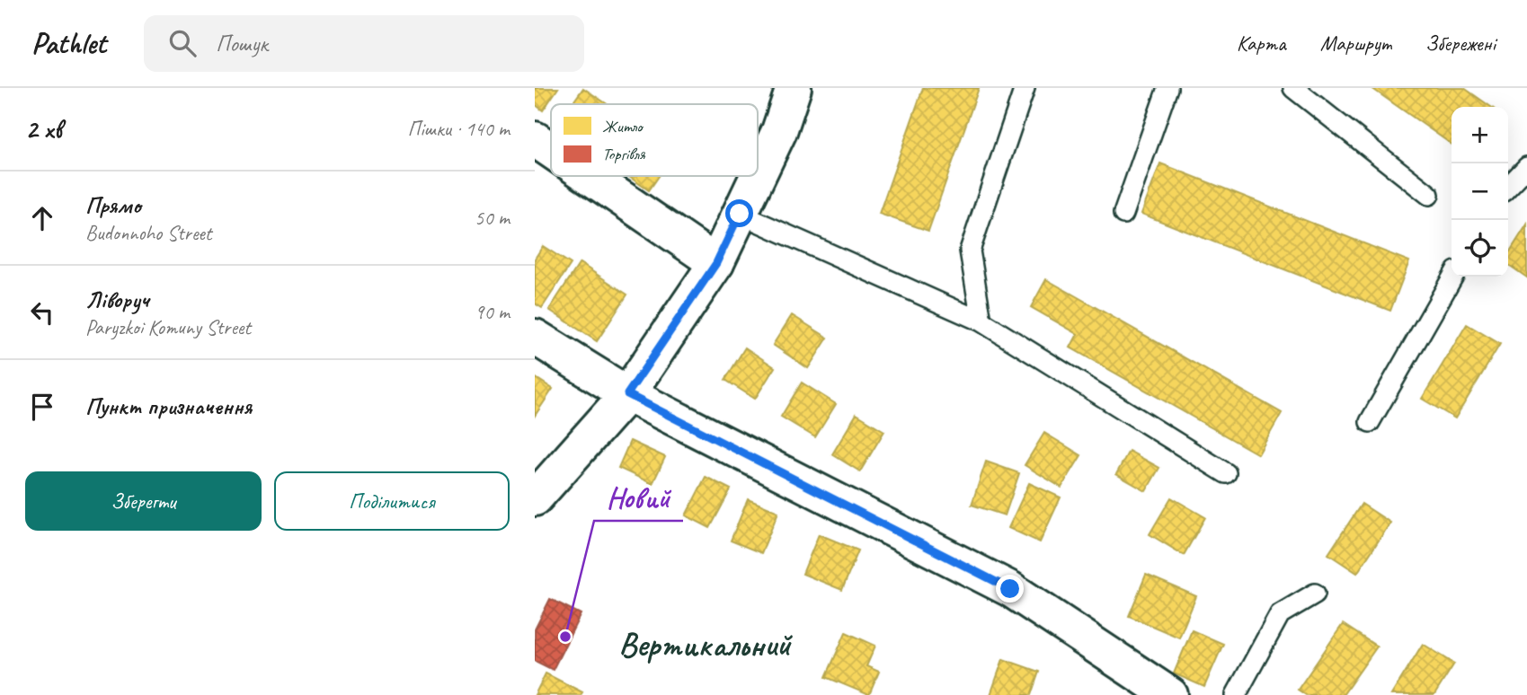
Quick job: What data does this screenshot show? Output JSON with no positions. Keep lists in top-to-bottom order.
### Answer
{
  "districts": ["Вертикальний"],
  "places": ["Новий"],
  "legend": ["Житло", "Торгівля"],
  "page": {
    "header": "Pathlet",
    "search": "Пошук",
    "nav": ["Карта", "Маршрут", "Збережені"],
    "heading": ["2 хв", "Пішки · 140 m"],
    "map_buttons": ["+", "−"],
    "list": [
      ["Прямо", "Budonnoho Street", "50 m"],
      ["Ліворуч", "Paryzkoi Komuny Street", "90 m"],
      "Пункт призначення"
    ],
    "buttons": ["Зберегти", "Поділитися"]
  }
}
